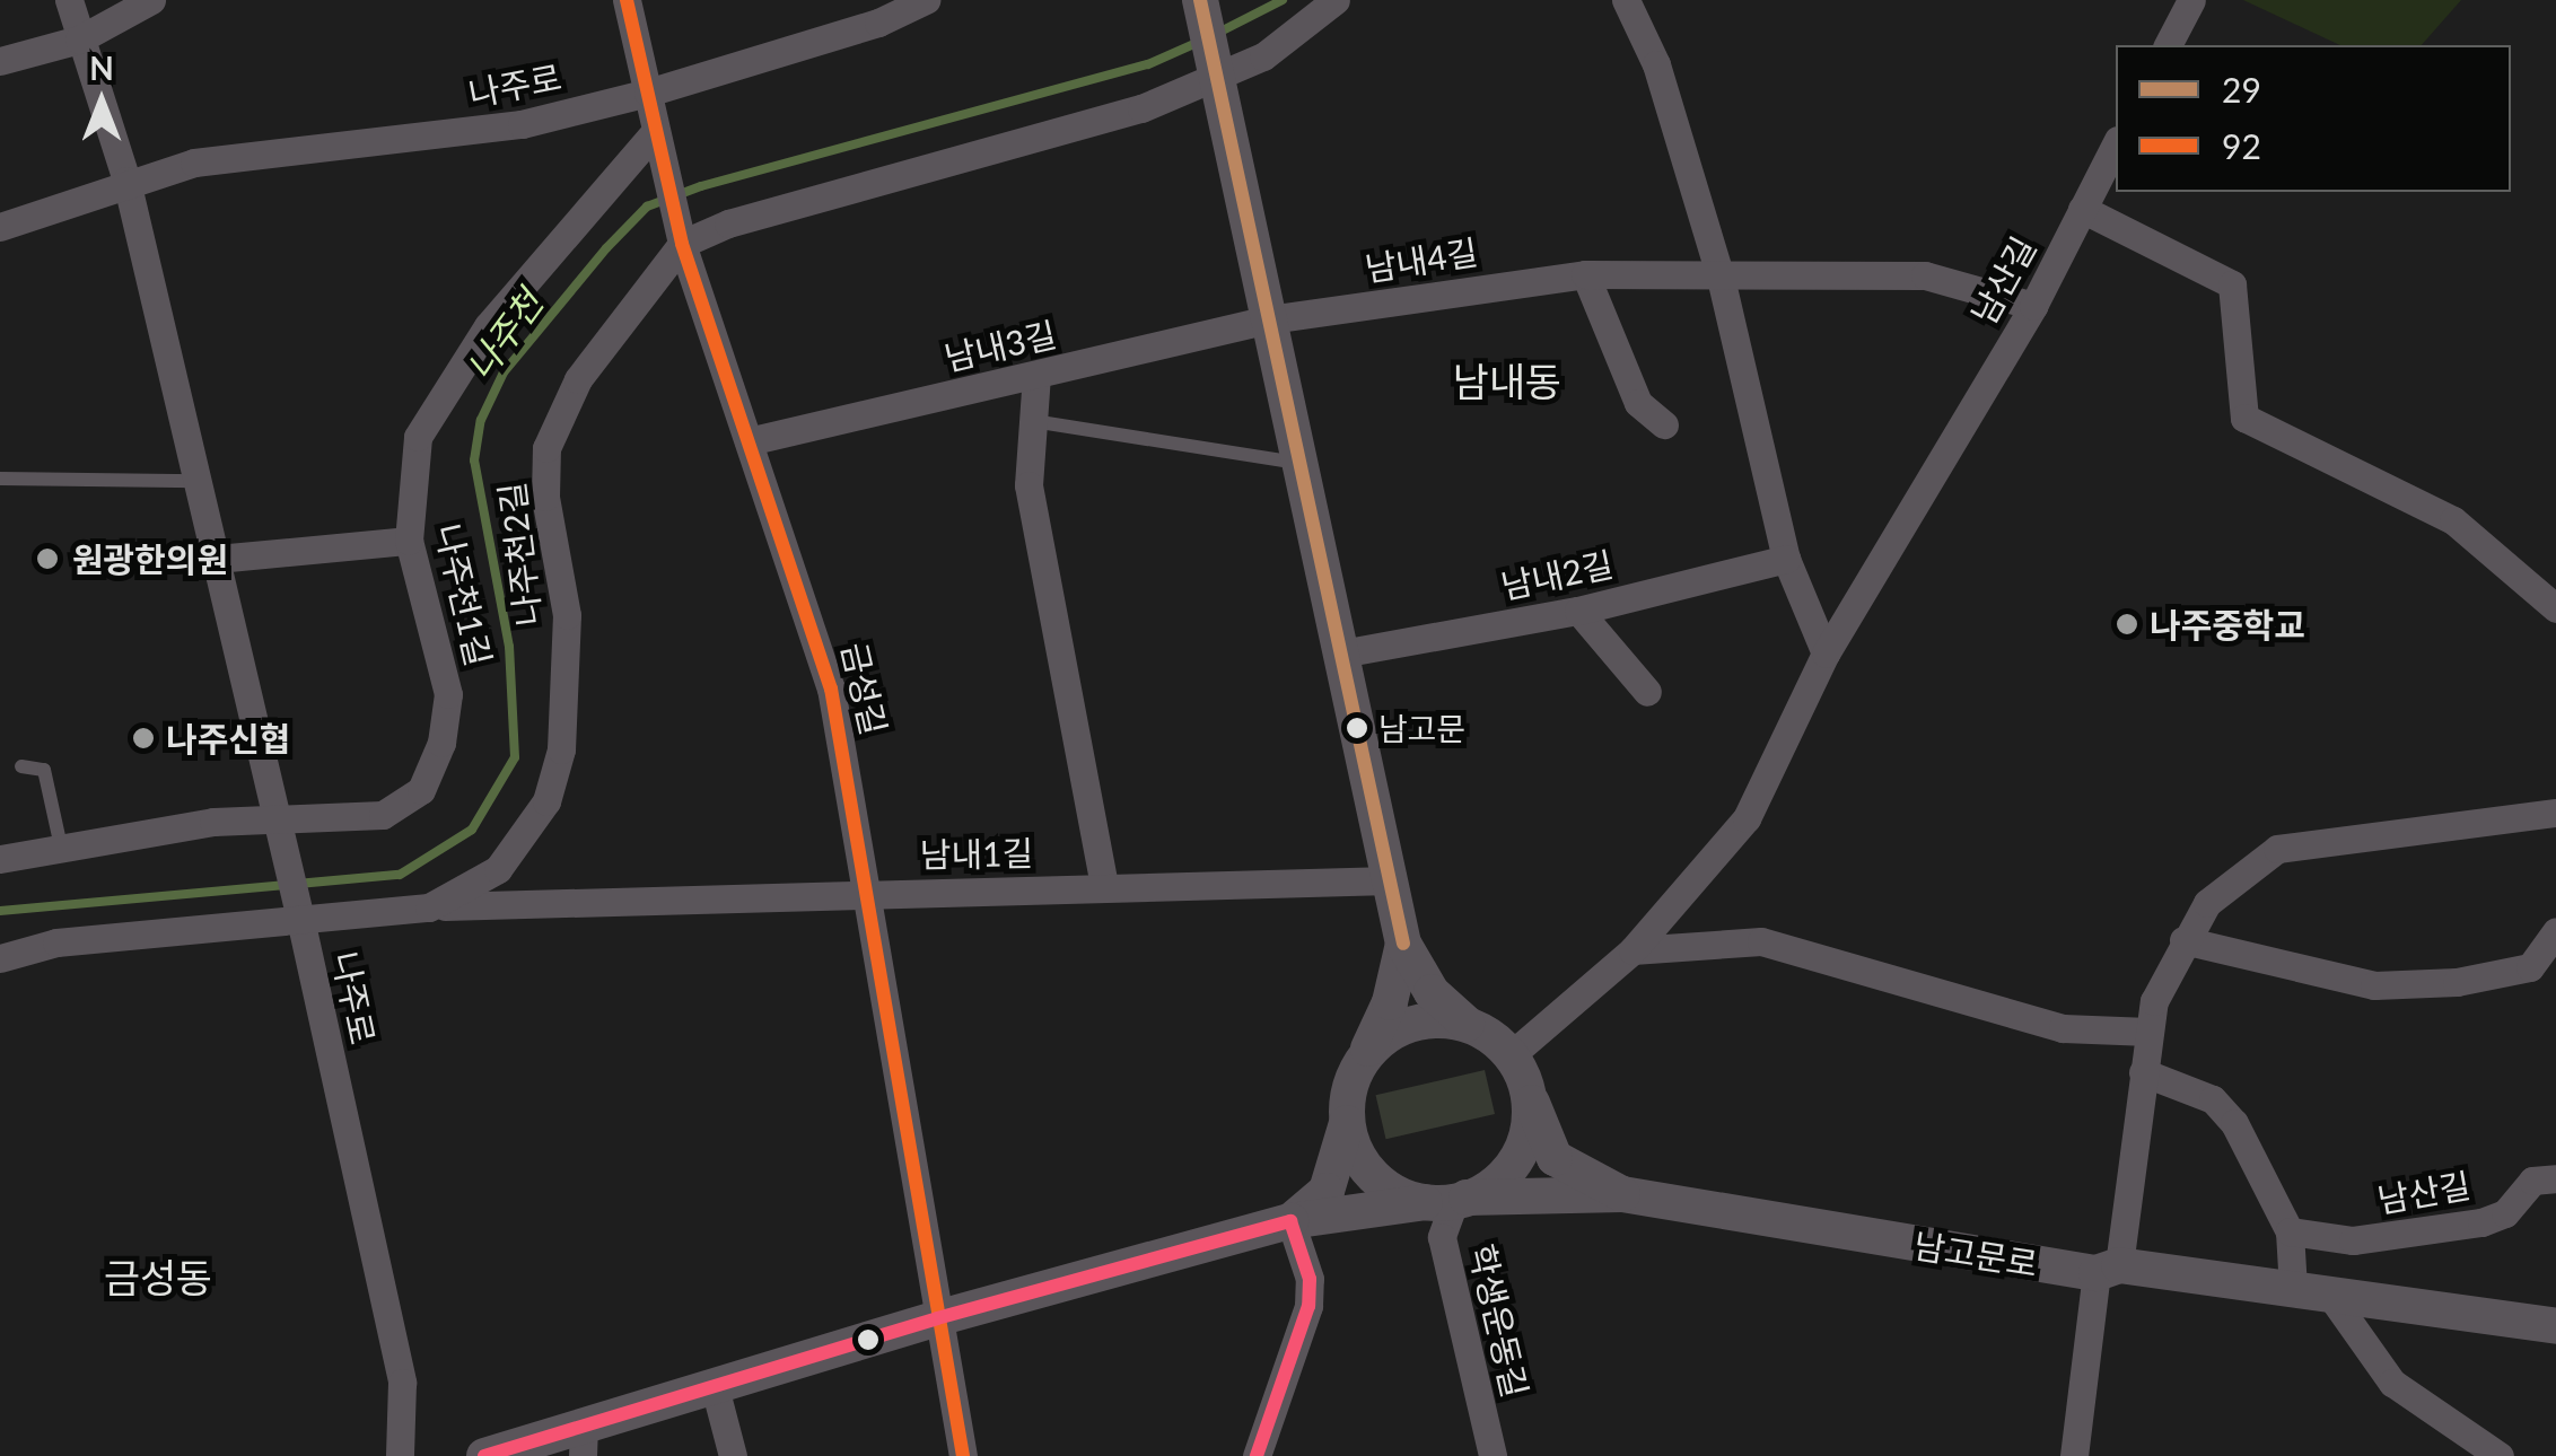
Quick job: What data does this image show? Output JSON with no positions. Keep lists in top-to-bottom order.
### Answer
{
  "streets": {
    "street": [
      "나주로",
      "남내4길",
      "남산길",
      "남내3길",
      "나주천2길",
      "남내2길",
      "나주천1길",
      "금성길",
      "남내1길",
      "남고문로",
      "학생운동길"
    ]
  },
  "crossings": [
    ["나주로", "나주천2길"],
    ["나주로", "나주천1길"],
    ["나주로", "금성길"],
    ["남내4길", "남산길"],
    ["남내4길", "남내3길"],
    ["남산길", "학생운동길"],
    ["남내3길", "금성길"],
    ["나주천2길", "금성길"],
    ["나주천2길", "남내1길"],
    ["나주천1길", "금성길"],
    ["금성길", "남내1길"]
  ],
  "districts": ["남내동", "금성동"],
  "water": ["나주천"],
  "places": [
    "원광한의원",
    "나주중학교",
    "남고문",
    "나주신협"
  ],
  "lines": ["transit line 29", "transit line 92"],
  "legend": ["29", "92"],
  "north": "top"
}
